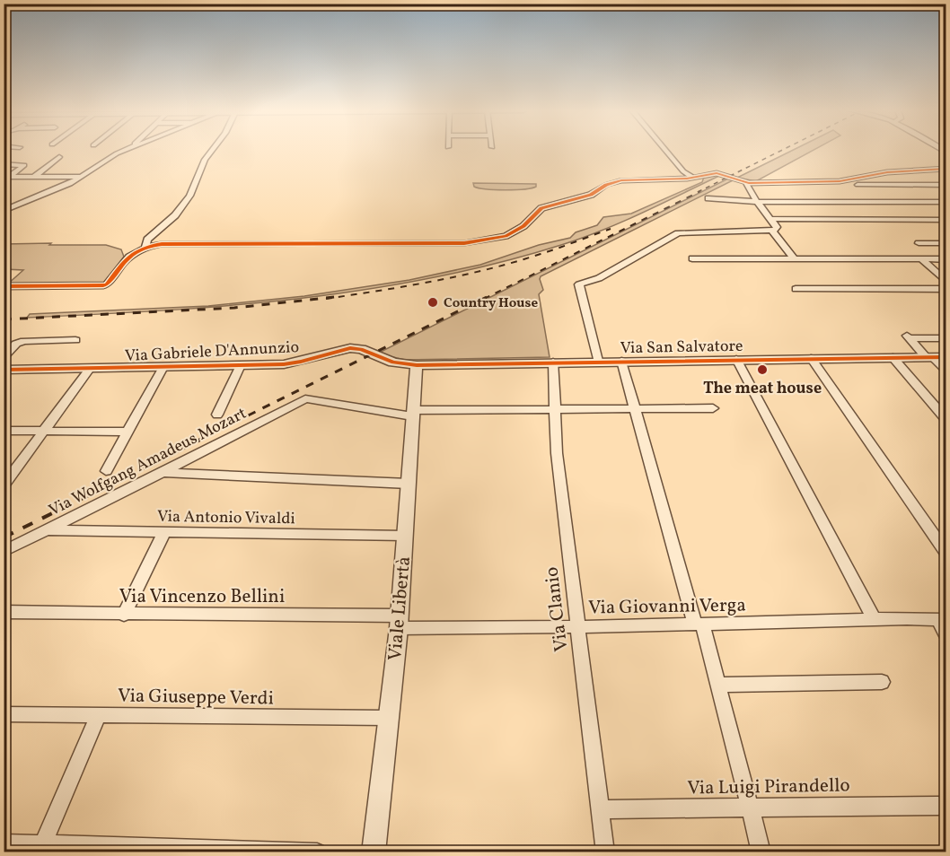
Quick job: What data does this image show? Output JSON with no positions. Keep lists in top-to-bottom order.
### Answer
{
  "streets": {
    "street": [
      "Via San Salvatore",
      "Via Gabriele D'Annunzio",
      "Via Wolfgang Amadeus Mozart",
      "Via Antonio Vivaldi",
      "Via Vincenzo Bellini",
      "Via Giovanni Verga",
      "Viale Libertà",
      "Via Clanio",
      "Via Giuseppe Verdi",
      "Via Luigi Pirandello"
    ]
  },
  "crossings": [
    ["Via San Salvatore", "Via Gabriele D'Annunzio"],
    ["Via San Salvatore", "Viale Libertà"],
    ["Via San Salvatore", "Via Clanio"],
    ["Via Gabriele D'Annunzio", "Viale Libertà"],
    ["Via Wolfgang Amadeus Mozart", "Via Antonio Vivaldi"],
    ["Via Wolfgang Amadeus Mozart", "Viale Libertà"],
    ["Via Antonio Vivaldi", "Viale Libertà"],
    ["Via Vincenzo Bellini", "Via Giovanni Verga"],
    ["Via Vincenzo Bellini", "Viale Libertà"],
    ["Via Giovanni Verga", "Viale Libertà"],
    ["Via Giovanni Verga", "Via Clanio"],
    ["Viale Libertà", "Via Giuseppe Verdi"],
    ["Via Clanio", "Via Luigi Pirandello"]
  ],
  "places": ["Country House", "The meat house"]
}
